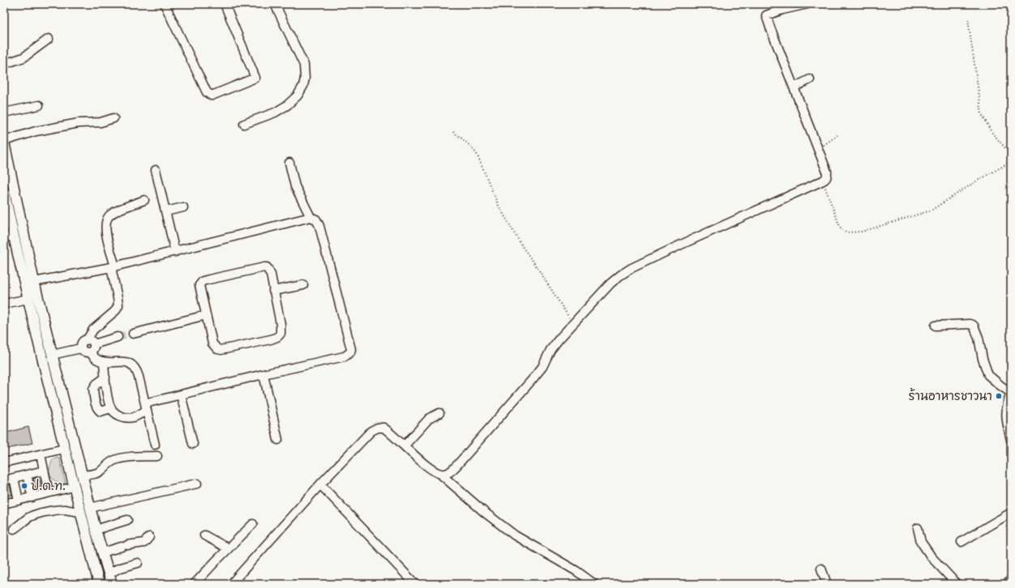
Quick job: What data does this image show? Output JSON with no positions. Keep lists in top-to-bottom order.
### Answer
{
  "places": ["ร้านอาหารชาวนา", "ป.ต.ท."]
}
